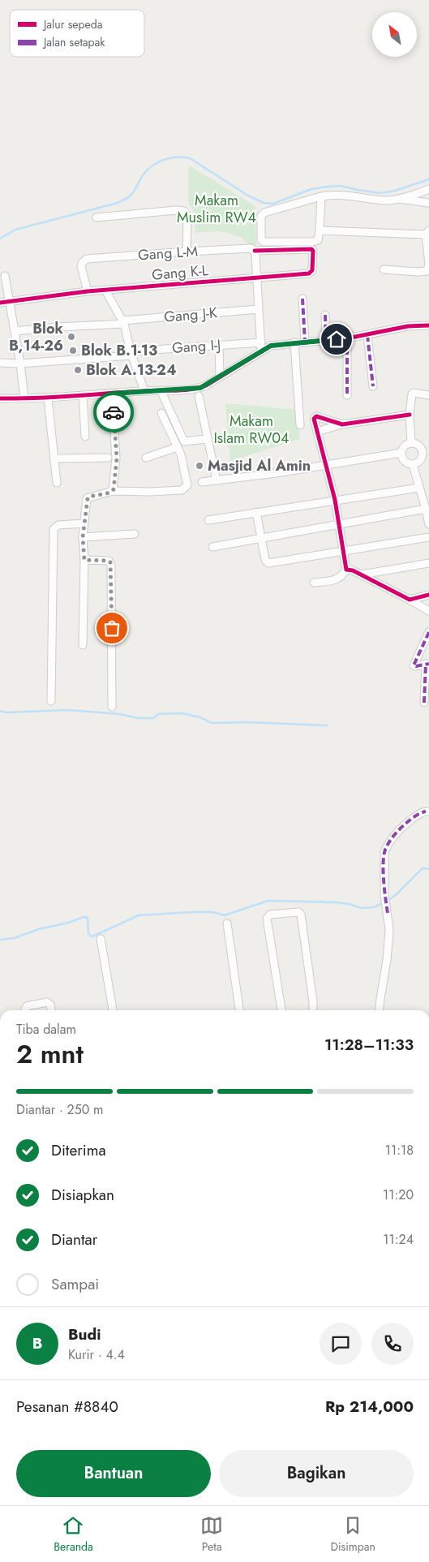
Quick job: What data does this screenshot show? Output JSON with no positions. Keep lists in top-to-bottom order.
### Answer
{
  "streets": {
    "street": [
      "Gang L-M",
      "Gang K-L",
      "Gang J-K",
      "Gang I-J"
    ]
  },
  "crossings": [
    ["Gang L-M", "Gang K-L"]
  ],
  "parks": ["Makam Muslim RW4", "Makam Islam RW04"],
  "places": [
    "Blok B,14-26",
    "Blok B.1-13",
    "Blok A.13-24",
    "Masjid Al Amin"
  ],
  "legend": ["Jalur sepeda", "Jalan setapak"],
  "north": "top left",
  "page": {
    "heading": ["2 mnt", "Tiba dalam", "11:28–11:33"],
    "panel": [
      "Budi",
      "Kurir · 4.4",
      "Pesanan #8840",
      "Rp 214,000"
    ],
    "bar": "Diantar · 250 m",
    "list": [
      ["Diterima", "11:18"],
      ["Disiapkan", "11:20"],
      ["Diantar", "11:24"],
      "Sampai"
    ],
    "round": "B",
    "buttons": ["Bantuan", "Bagikan"],
    "tabs": ["Beranda", "Peta", "Disimpan"]
  }
}
